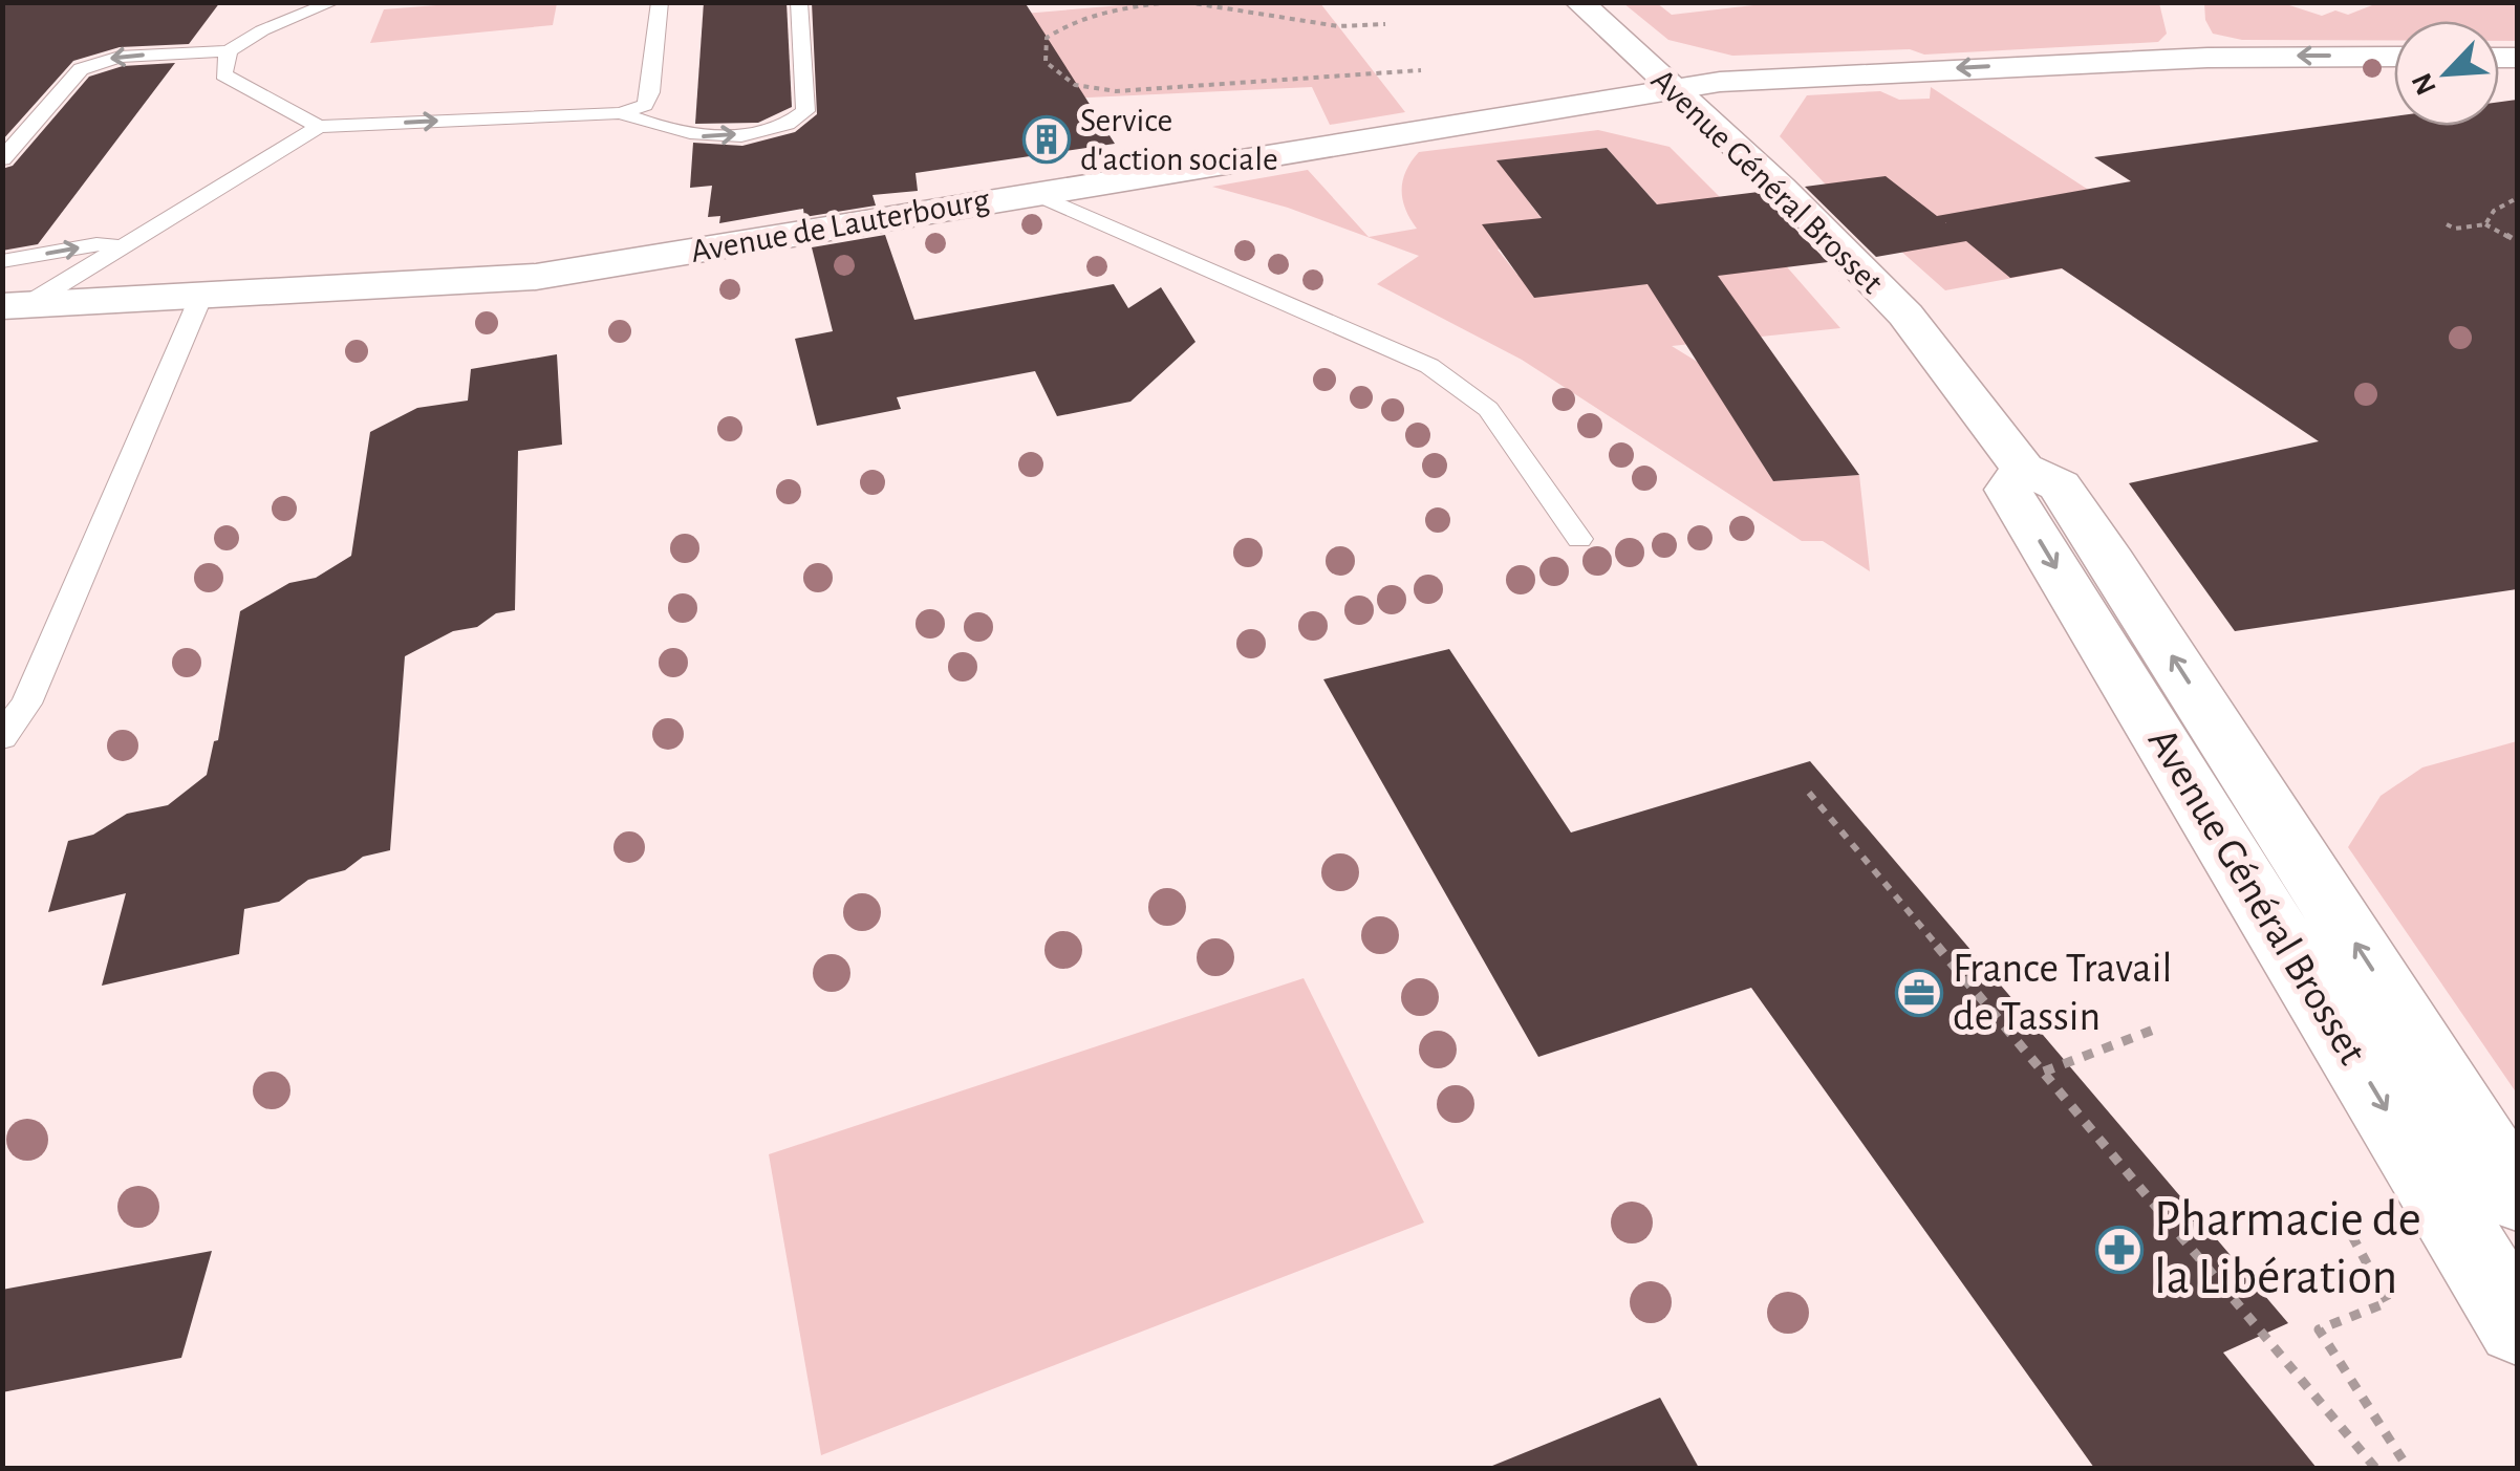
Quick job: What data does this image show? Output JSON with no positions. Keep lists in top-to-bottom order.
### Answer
{
  "streets": {
    "street": ["Avenue Général Brosset", "Avenue de Lauterbourg"]
  },
  "crossings": [
    ["Avenue Général Brosset", "Avenue de Lauterbourg"]
  ],
  "places": {
    "building": ["Service d'action sociale"],
    "office": ["France Travail de Tassin"],
    "pharmacy": ["Pharmacie de la Libération"]
  },
  "north": "bottom left"
}
